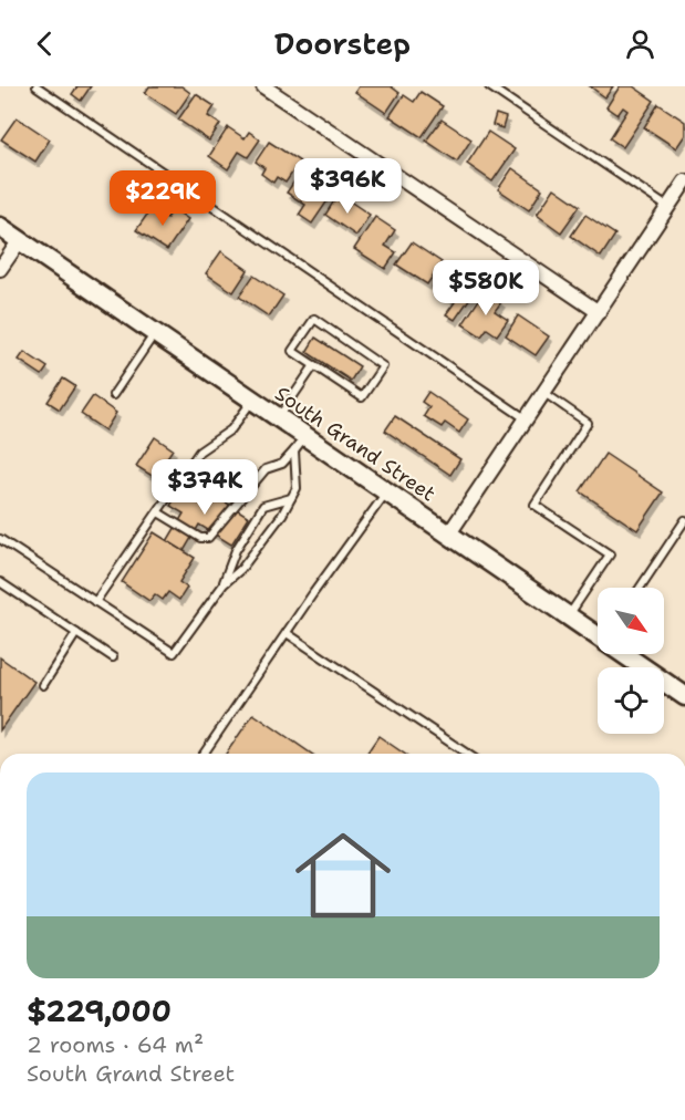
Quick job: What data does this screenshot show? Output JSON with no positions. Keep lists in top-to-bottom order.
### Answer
{
  "streets": {
    "main road": ["South Grand Street"]
  },
  "north": "bottom right",
  "page": {
    "header": "Doorstep",
    "price": [
      "$396K",
      "$229K",
      "$580K",
      "$374K"
    ],
    "list": [
      {
        "name": "$229,000",
        "note": "2 rooms · 64 m² · South Grand Street"
      }
    ]
  }
}
